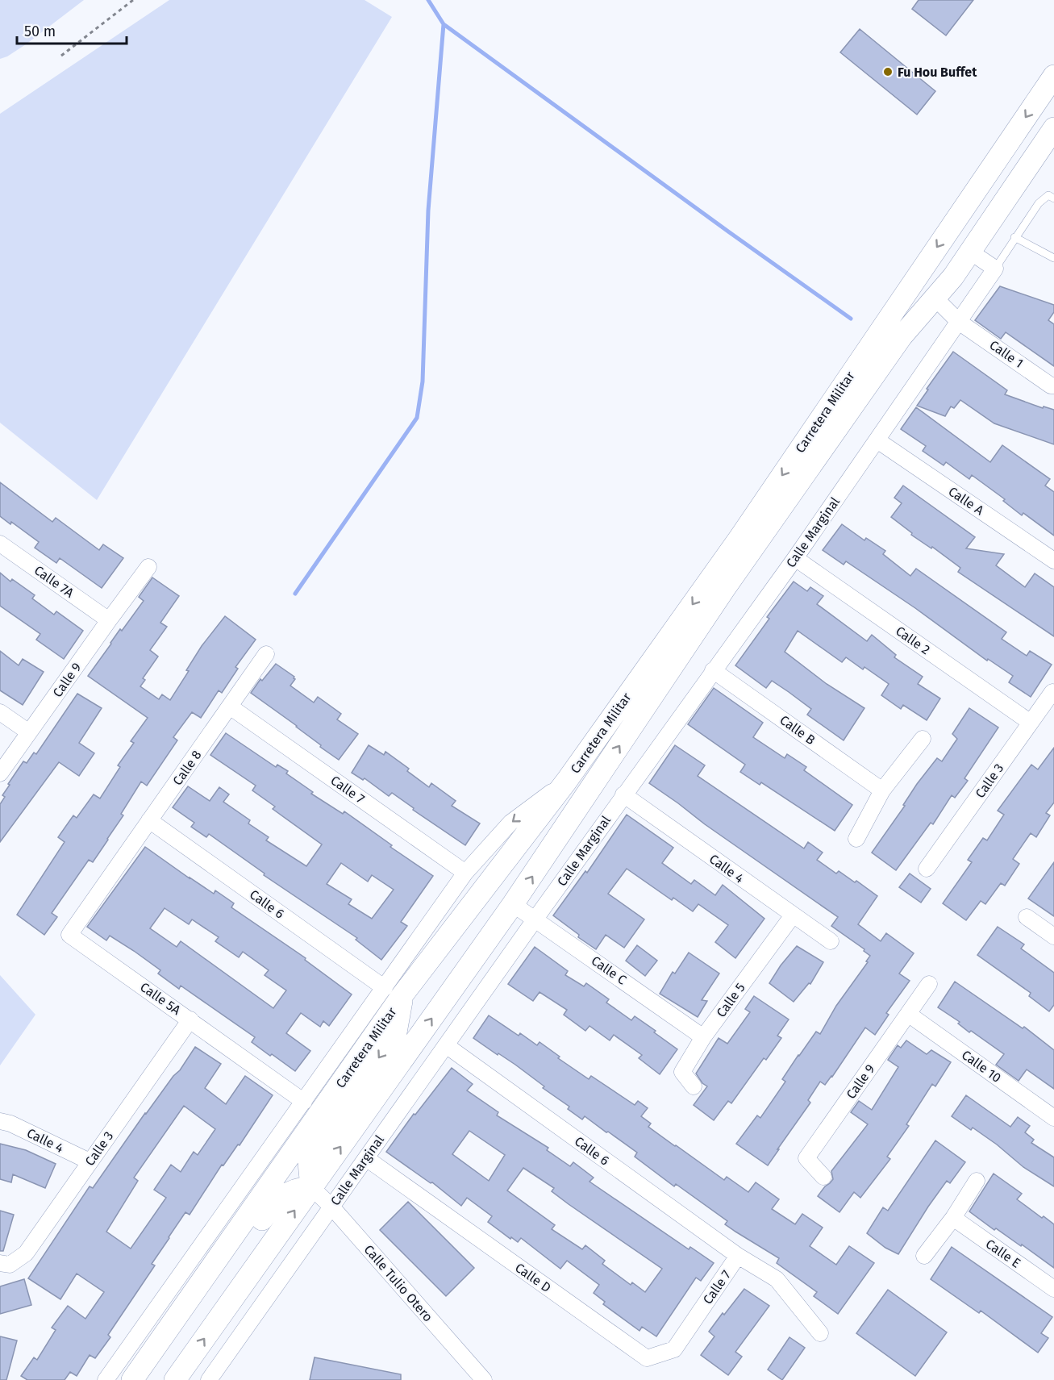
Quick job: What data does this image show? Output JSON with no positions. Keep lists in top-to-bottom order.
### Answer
{
  "streets": {
    "main road": ["Carretera Militar"],
    "street": [
      "Calle 1",
      "Calle A",
      "Calle Marginal",
      "Calle 7A",
      "Calle 2",
      "Calle 9",
      "Calle B",
      "Calle 8",
      "Calle 3",
      "Calle 7",
      "Calle 4",
      "Calle 6",
      "Calle C",
      "Calle 5A",
      "Calle 5",
      "Calle 10",
      "Calle E",
      "Calle D",
      "Calle Tulio Otero"
    ]
  },
  "crossings": [
    ["Calle 1", "Calle Marginal"],
    ["Carretera Militar", "Calle 6"],
    ["Carretera Militar", "Calle C"],
    ["Carretera Militar", "Calle Tulio Otero"],
    ["Calle A", "Calle Marginal"],
    ["Calle Marginal", "Calle 2"],
    ["Calle Marginal", "Calle B"],
    ["Calle Marginal", "Calle 4"],
    ["Calle Marginal", "Calle 6"],
    ["Calle Marginal", "Calle C"],
    ["Calle Marginal", "Calle D"],
    ["Calle Marginal", "Calle Tulio Otero"],
    ["Calle 7A", "Calle 9"],
    ["Calle 2", "Calle 3"],
    ["Calle 9", "Calle 10"],
    ["Calle 8", "Calle 7"],
    ["Calle 8", "Calle 6"],
    ["Calle 8", "Calle 5A"],
    ["Calle 3", "Calle 4"],
    ["Calle 3", "Calle 5A"],
    ["Calle 7", "Calle 6"],
    ["Calle 7", "Calle D"],
    ["Calle 4", "Calle 5"],
    ["Calle C", "Calle 5"]
  ],
  "places": ["Fu Hou Buffet"],
  "scale_bar": "50 m"
}
